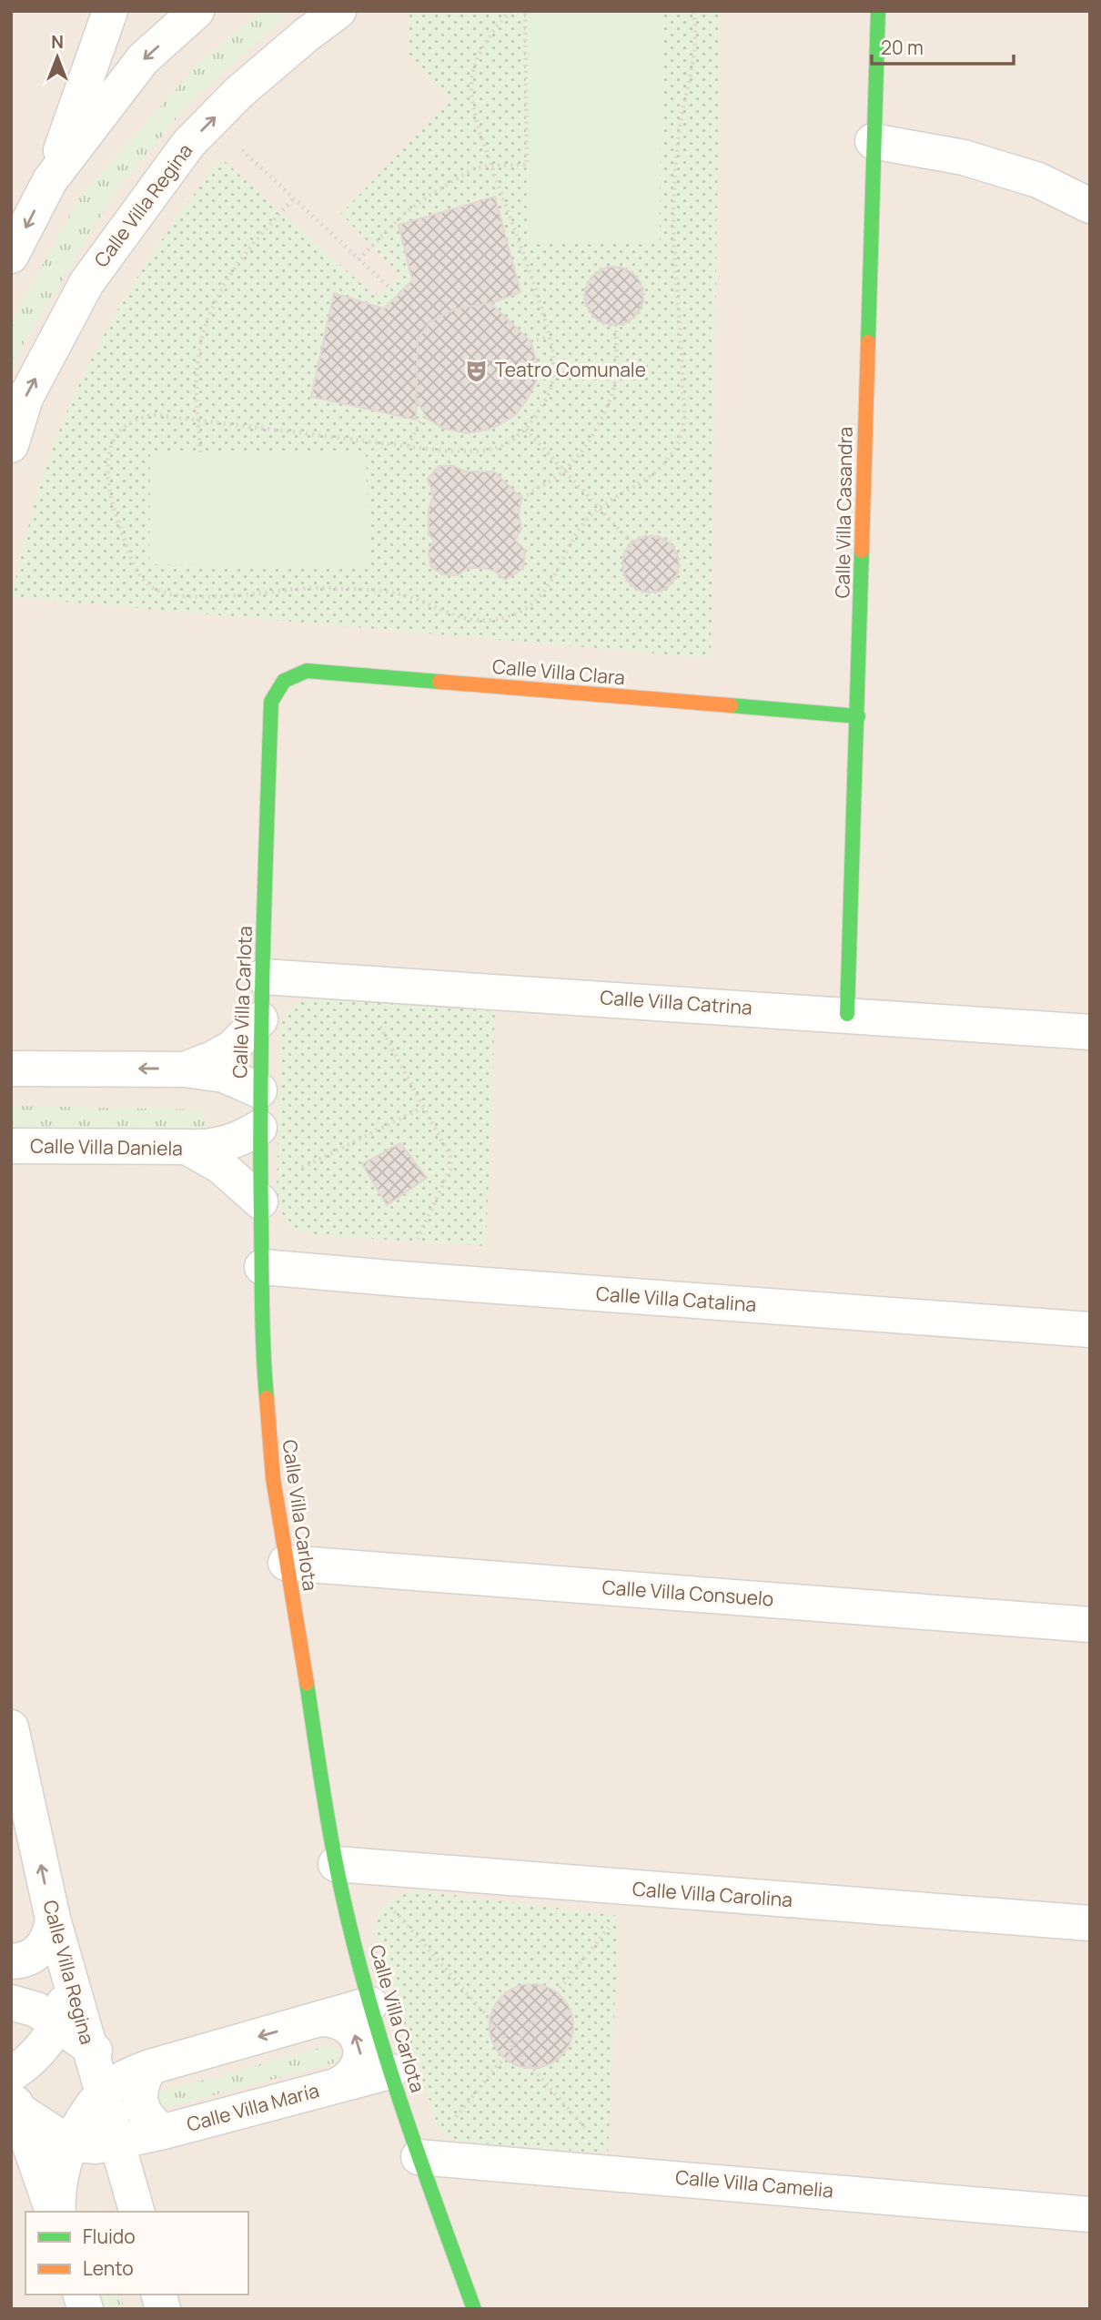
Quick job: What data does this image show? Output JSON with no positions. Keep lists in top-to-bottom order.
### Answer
{
  "streets": {
    "street": [
      "Calle Villa Regina",
      "Calle Villa Casandra",
      "Calle Villa Clara",
      "Calle Villa Carlota",
      "Calle Villa Catrina",
      "Calle Villa Daniela",
      "Calle Villa Catalina",
      "Calle Villa Consuelo",
      "Calle Villa Carolina",
      "Calle Villa María",
      "Calle Villa Camelia"
    ]
  },
  "crossings": [
    ["Calle Villa Regina", "Calle Villa María"],
    ["Calle Villa Casandra", "Calle Villa Clara"],
    ["Calle Villa Casandra", "Calle Villa Catrina"],
    ["Calle Villa Clara", "Calle Villa Carlota"],
    ["Calle Villa Carlota", "Calle Villa Catrina"],
    ["Calle Villa Carlota", "Calle Villa Daniela"],
    ["Calle Villa Carlota", "Calle Villa Catalina"],
    ["Calle Villa Carlota", "Calle Villa Consuelo"],
    ["Calle Villa Carlota", "Calle Villa Carolina"],
    ["Calle Villa Carlota", "Calle Villa María"],
    ["Calle Villa Carlota", "Calle Villa Camelia"]
  ],
  "places": {
    "theatre": ["Teatro Comunale"]
  },
  "legend": ["Fluido", "Lento"],
  "scale_bar": "20 m",
  "north": "top"
}
